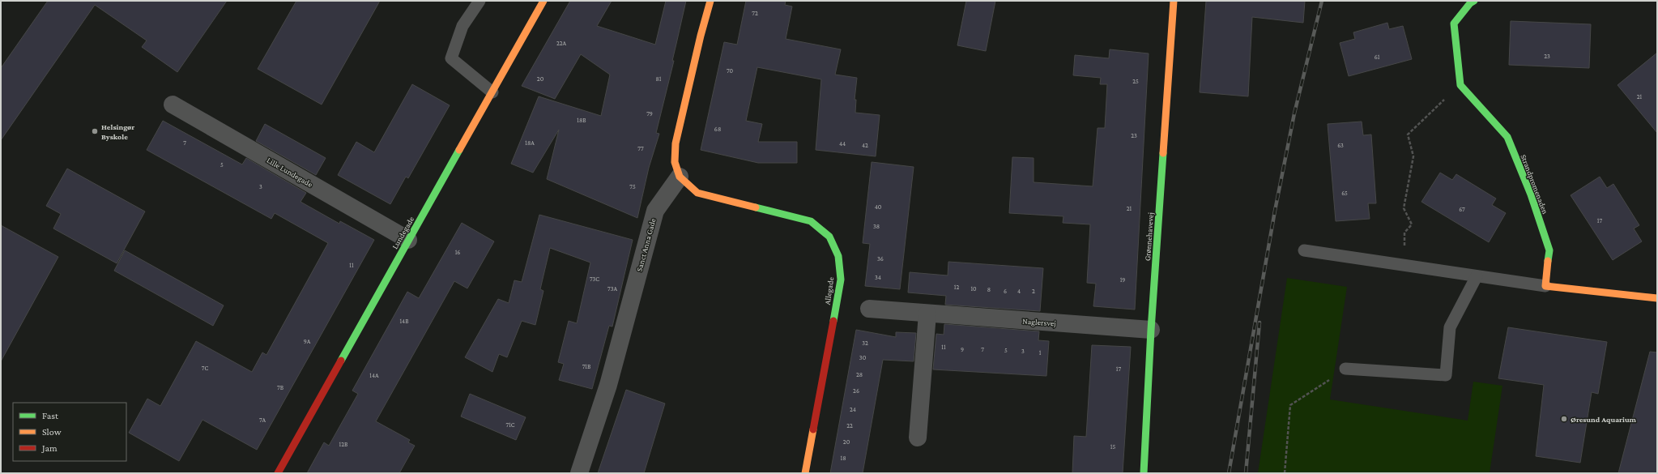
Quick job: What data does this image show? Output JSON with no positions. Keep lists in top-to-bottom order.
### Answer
{
  "streets": {
    "street": [
      "Lille Lundegade",
      "Strandpromenaden",
      "Lundegade",
      "Grønnehavevej",
      "Sanct Anna Gade",
      "Allegade",
      "Naglersvej"
    ]
  },
  "crossings": [
    ["Lille Lundegade", "Lundegade"],
    ["Grønnehavevej", "Naglersvej"],
    ["Sanct Anna Gade", "Allegade"]
  ],
  "places": ["Helsingør Byskole", "Øresund Aquarium"],
  "house_numbers": [
    "72",
    "22A",
    "23",
    "61",
    "70",
    "20",
    "81",
    "25",
    "21",
    "79",
    "18B",
    "68",
    "23",
    "7",
    "18A",
    "44",
    "42",
    "63",
    "77",
    "5",
    "3",
    "75",
    "65",
    "40",
    "21",
    "67",
    "17",
    "38",
    "16",
    "36",
    "11",
    "34",
    "73C",
    "19",
    "12",
    "73A",
    "10",
    "8",
    "6",
    "4",
    "2",
    "14B",
    "9A",
    "32",
    "11",
    "9",
    "7",
    "5",
    "3",
    "1",
    "30",
    "71B",
    "7C",
    "17",
    "28",
    "14A",
    "7B",
    "26",
    "24",
    "7A",
    "71C",
    "22",
    "20",
    "12B",
    "15",
    "18"
  ],
  "legend": ["Fast", "Slow", "Jam"]
}
